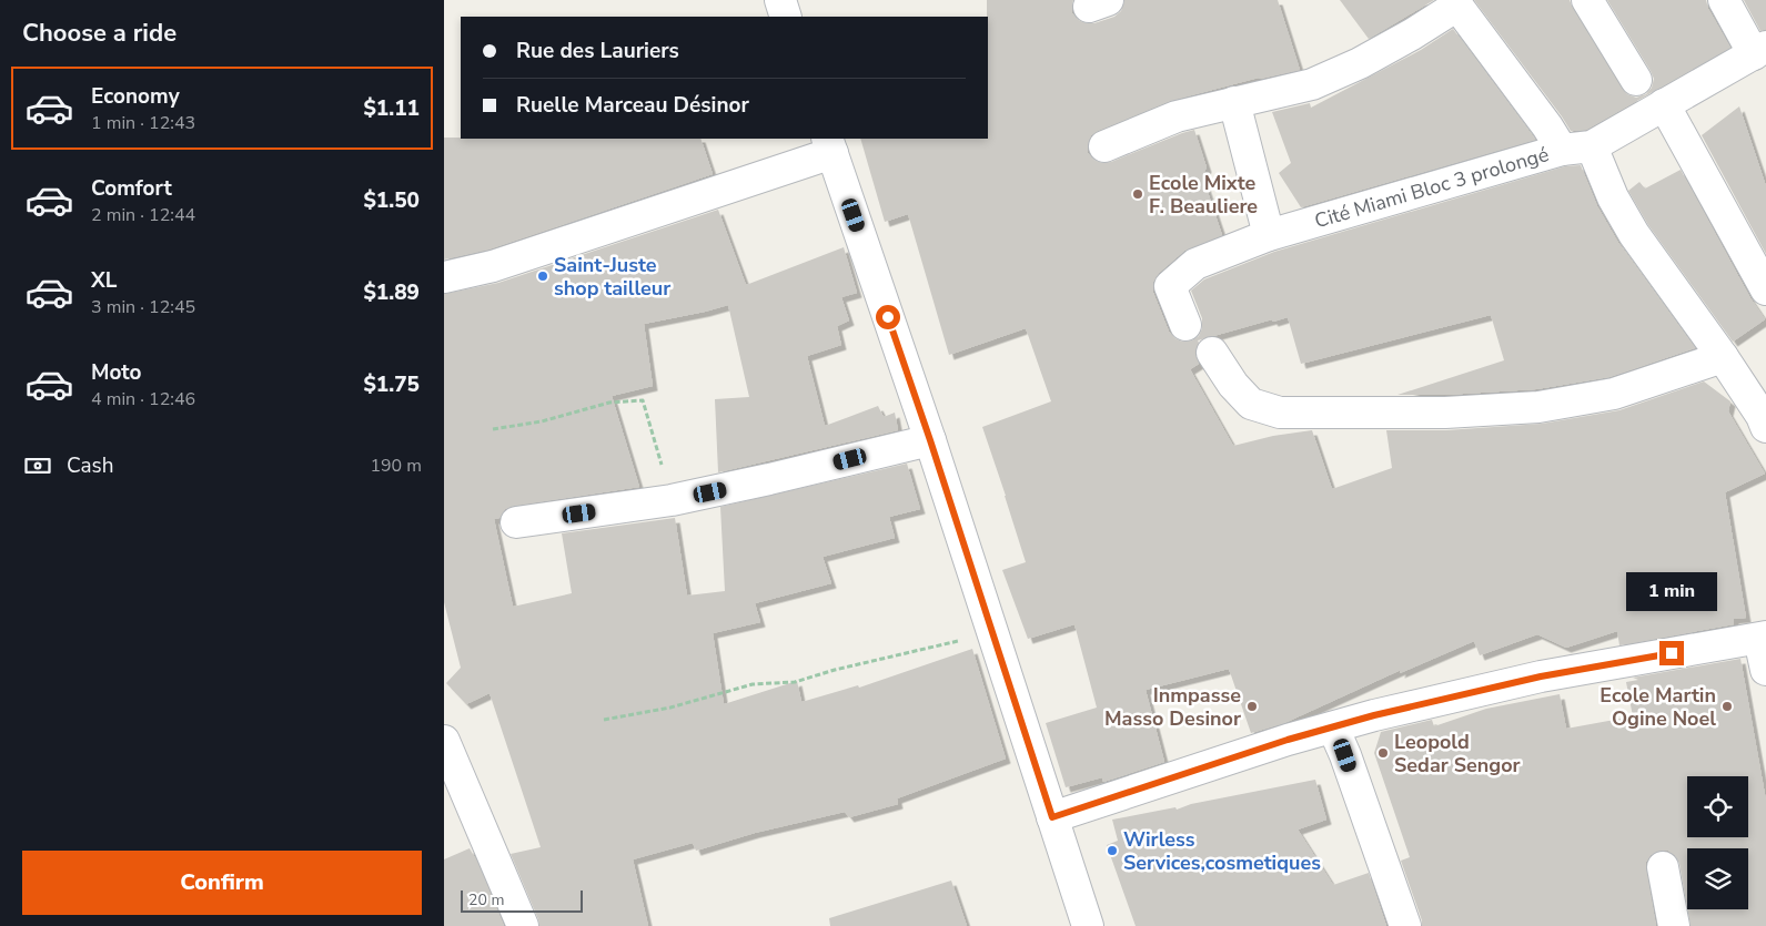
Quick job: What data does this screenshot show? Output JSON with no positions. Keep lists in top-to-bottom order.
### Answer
{
  "streets": {
    "street": ["Cité Miami Bloc 3 prolongé"]
  },
  "places": [
    "Ecole Mixte F. Beauliere",
    "Saint-Juste shop tailleur",
    "Inmpasse Masso Desinor",
    "Ecole Martin Ogine Noel",
    "Leopold Sedar Sengor",
    "Wirless Services,cosmetiques"
  ],
  "scale_bar": "20 m",
  "page": {
    "heading": "Choose a ride",
    "banner": ["Rue des Lauriers", "Ruelle Marceau Désinor"],
    "list": [
      {
        "name": "Economy",
        "note": "1 min · 12:43",
        "value": "$1.11"
      },
      {
        "name": "Comfort",
        "note": "2 min · 12:44",
        "value": "$1.50"
      },
      {
        "name": "XL",
        "note": "3 min · 12:45",
        "value": "$1.89"
      },
      {
        "name": "Moto",
        "note": "4 min · 12:46",
        "value": "$1.75"
      }
    ],
    "pay": ["Cash", "190 m"],
    "bubble": "1 min",
    "buttons": "Confirm",
    "scale": "20 m"
  }
}
